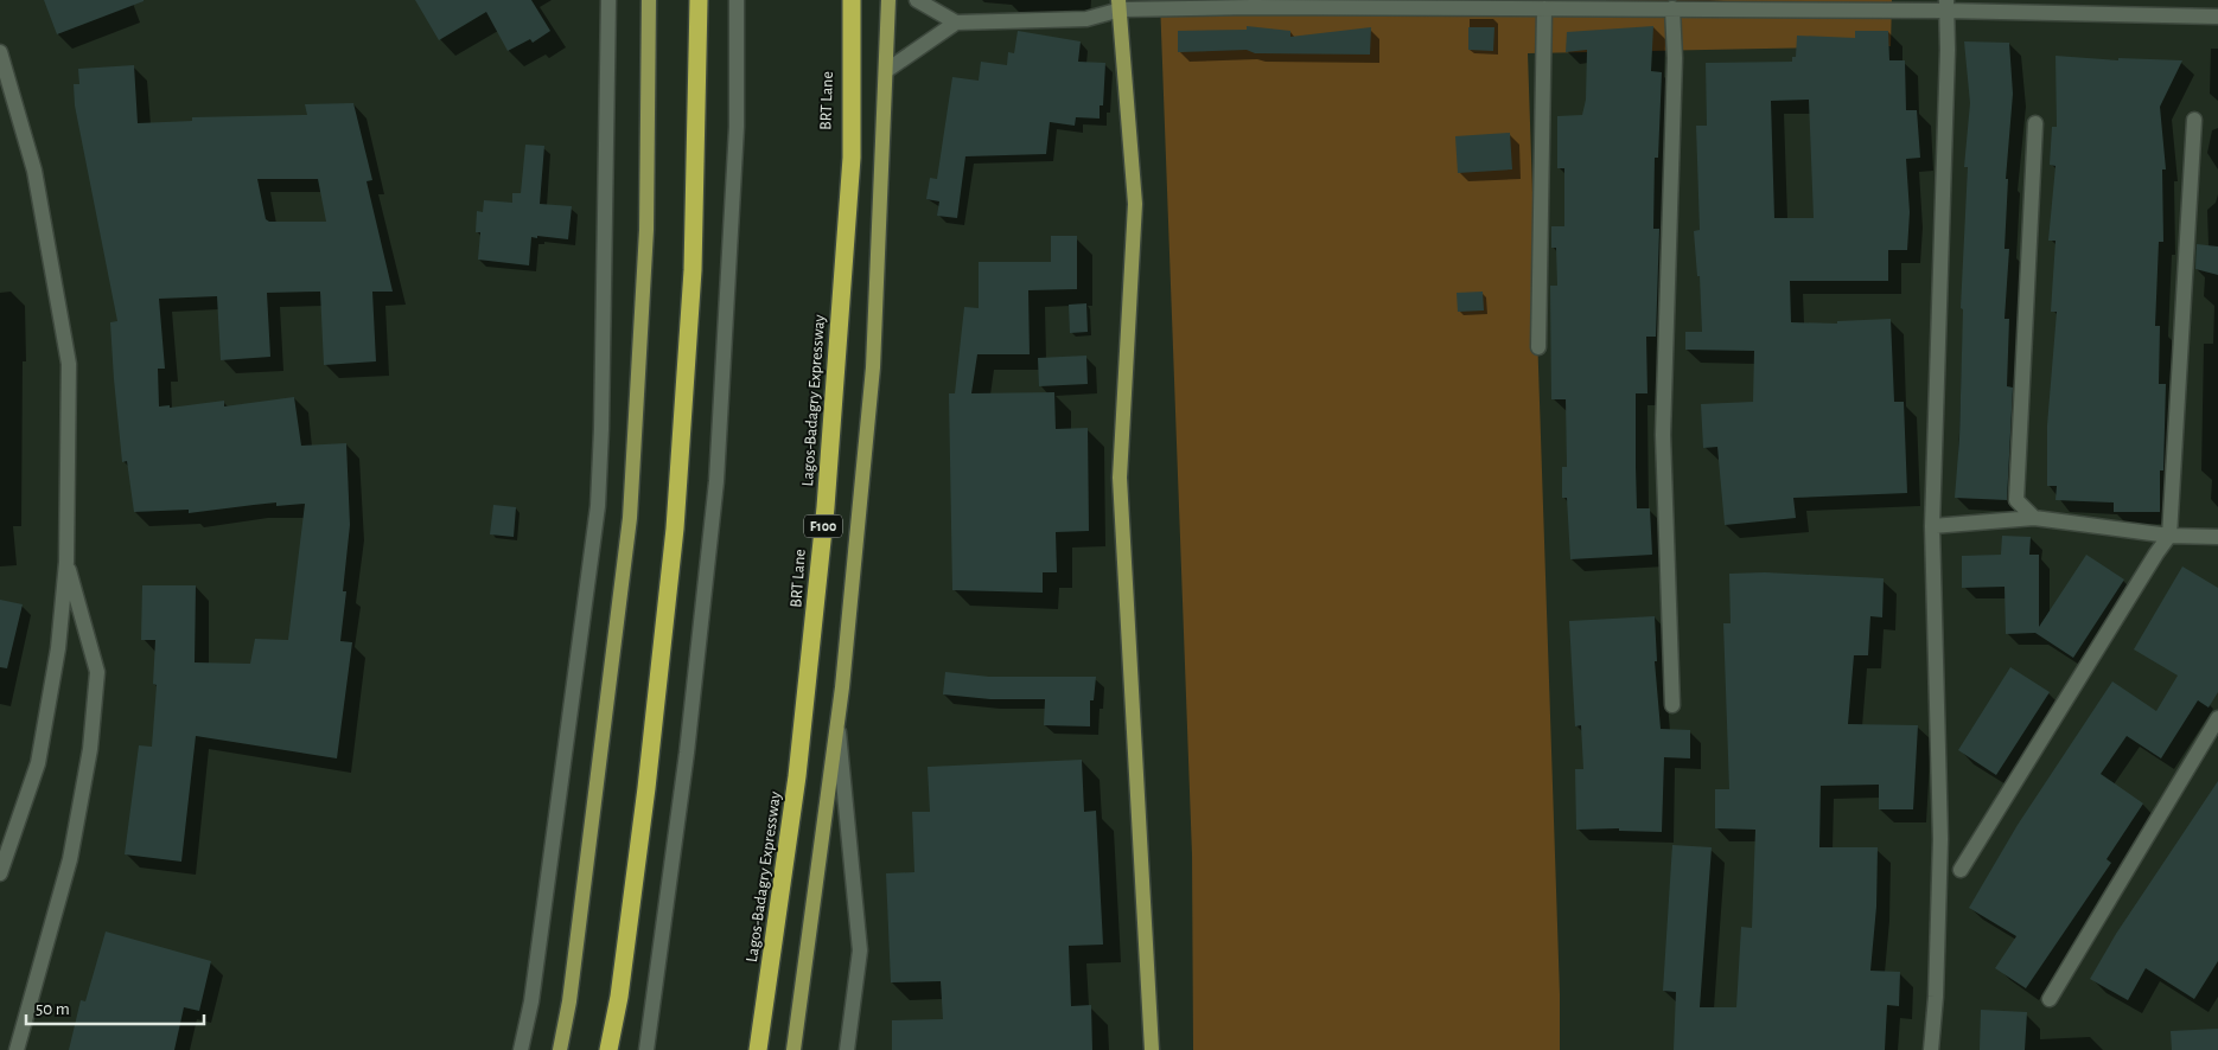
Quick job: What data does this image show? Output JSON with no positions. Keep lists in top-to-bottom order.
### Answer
{
  "streets": {
    "highway": ["Lagos-Badagry Expressway", "F100"],
    "street": ["BRT Lane"]
  },
  "crossings": [
    ["BRT Lane", "Lagos-Badagry Expressway"]
  ],
  "scale_bar": "50 m"
}
